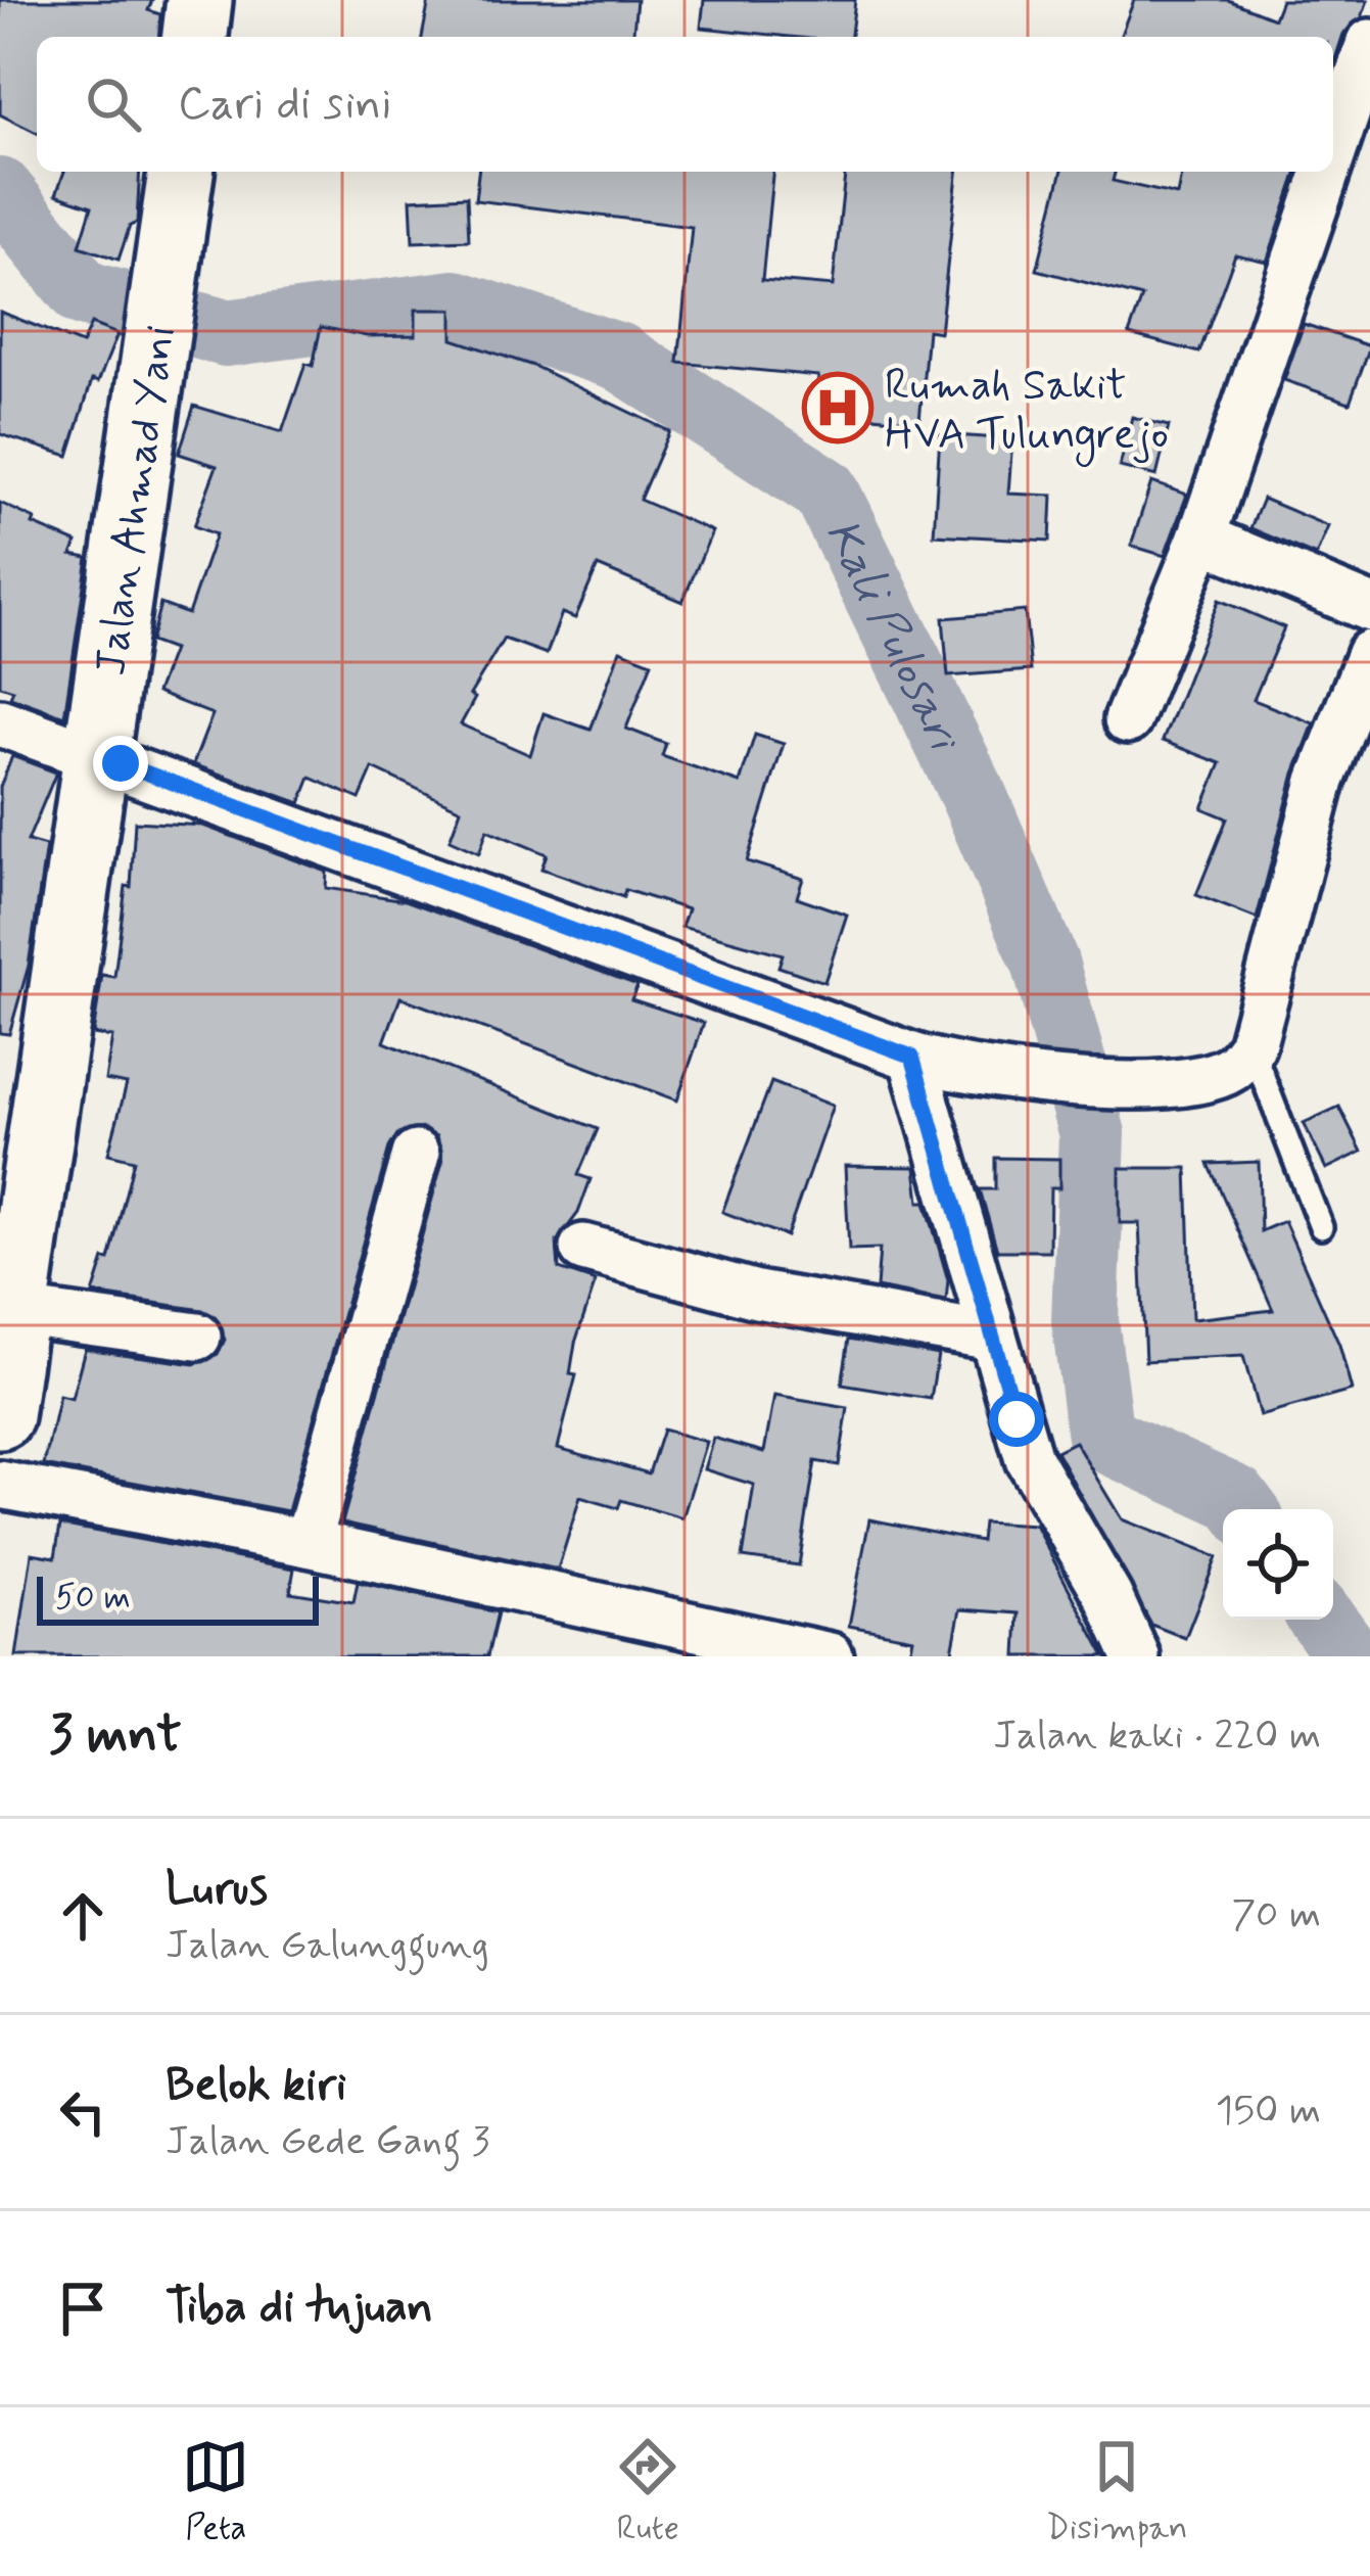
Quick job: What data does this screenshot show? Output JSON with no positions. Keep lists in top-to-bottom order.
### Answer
{
  "streets": {
    "main road": ["Jalan Ahmad Yani"]
  },
  "water": ["Kali Pulosari"],
  "places": {
    "hospital": ["Rumah Sakit HVA Tulungrejo"]
  },
  "scale_bar": "50 m",
  "page": {
    "search": "Cari di sini",
    "scale": "50 m",
    "heading": ["3 mnt", "Jalan kaki · 220 m"],
    "list": [
      ["Lurus", "Jalan Galunggung", "70 m"],
      ["Belok kiri", "Jalan Gede Gang 3", "150 m"],
      "Tiba di tujuan"
    ],
    "nav": ["Peta", "Rute", "Disimpan"]
  }
}
